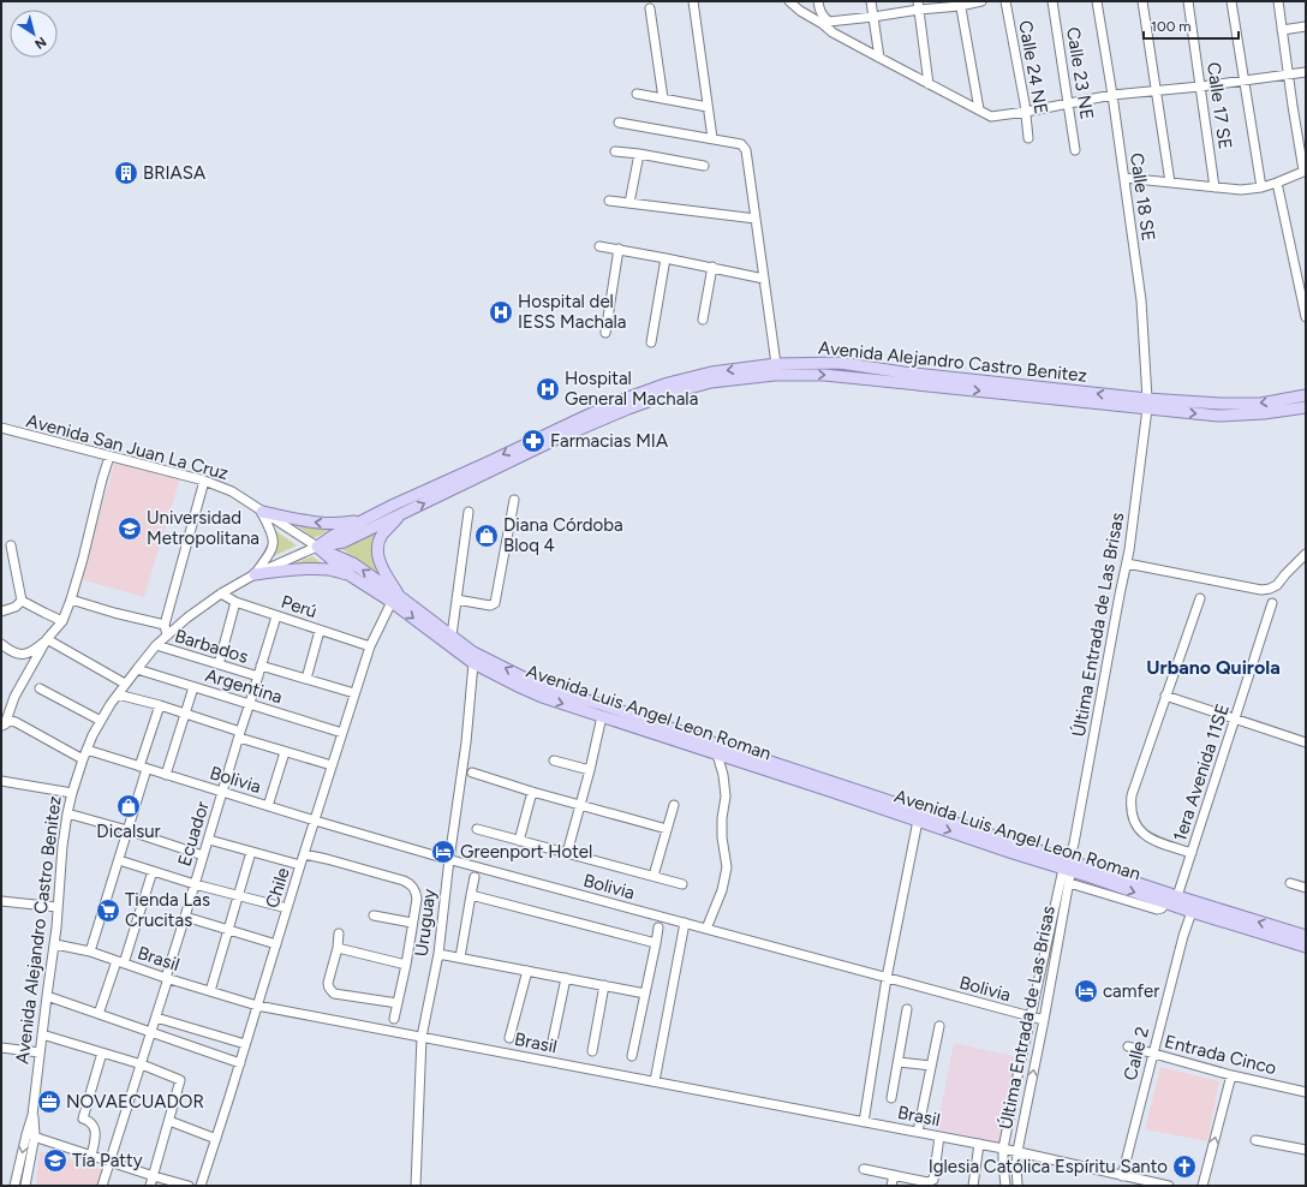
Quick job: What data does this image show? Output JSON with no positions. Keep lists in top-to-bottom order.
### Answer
{
  "streets": {
    "main road": ["Avenida Alejandro Castro Benitez", "Avenida Luis Angel Leon Roman"],
    "street": [
      "Calle 24 NE",
      "Calle 23 NE",
      "Calle 17 SE",
      "Calle 18 SE",
      "Avenida San Juan La Cruz",
      "Perú",
      "Última Entrada de Las Brisas",
      "Barbados",
      "Argentina",
      "1era Avenida 11SE",
      "Bolivia",
      "Ecuador",
      "Chile",
      "Uruguay",
      "Brasil",
      "Calle 2",
      "Entrada Cinco"
    ]
  },
  "crossings": [
    ["Calle 18 SE", "Avenida Alejandro Castro Benitez"],
    ["Calle 18 SE", "Última Entrada de Las Brisas"],
    ["Avenida Alejandro Castro Benitez", "Avenida San Juan La Cruz"],
    ["Avenida Alejandro Castro Benitez", "Perú"],
    ["Avenida Alejandro Castro Benitez", "Última Entrada de Las Brisas"],
    ["Avenida Alejandro Castro Benitez", "Barbados"],
    ["Avenida Alejandro Castro Benitez", "Argentina"],
    ["Avenida Alejandro Castro Benitez", "Avenida Luis Angel Leon Roman"],
    ["Avenida Alejandro Castro Benitez", "Bolivia"],
    ["Avenida Alejandro Castro Benitez", "Brasil"],
    ["Avenida San Juan La Cruz", "Avenida Luis Angel Leon Roman"],
    ["Perú", "Ecuador"],
    ["Perú", "Chile"],
    ["Última Entrada de Las Brisas", "Avenida Luis Angel Leon Roman"],
    ["Última Entrada de Las Brisas", "Bolivia"],
    ["Última Entrada de Las Brisas", "Brasil"],
    ["Barbados", "Ecuador"],
    ["Argentina", "Ecuador"],
    ["Argentina", "Chile"],
    ["Avenida Luis Angel Leon Roman", "1era Avenida 11SE"],
    ["Avenida Luis Angel Leon Roman", "Chile"],
    ["Avenida Luis Angel Leon Roman", "Uruguay"],
    ["Avenida Luis Angel Leon Roman", "Calle 2"],
    ["Bolivia", "Ecuador"],
    ["Bolivia", "Chile"],
    ["Bolivia", "Uruguay"],
    ["Ecuador", "Brasil"],
    ["Chile", "Brasil"],
    ["Uruguay", "Brasil"],
    ["Brasil", "Calle 2"],
    ["Calle 2", "Entrada Cinco"]
  ],
  "districts": ["Urbano Quirola"],
  "places": {
    "building": ["BRIASA"],
    "hospital": ["Hospital del IESS Machala", "Hospital General Machala"],
    "pharmacy": ["Farmacias MIA"],
    "school or university": ["Universidad Metropolitana", "Tía Patty"],
    "shop": ["Diana Córdoba Bloq 4", "Dicalsur"],
    "hotel": ["Greenport Hotel", "camfer"],
    "supermarket": ["Tienda Las Crucitas"],
    "office": ["NOVAECUADOR"],
    "church": ["Iglesia Católica Espíritu Santo"]
  },
  "scale_bar": "100 m",
  "north": "bottom right"
}
